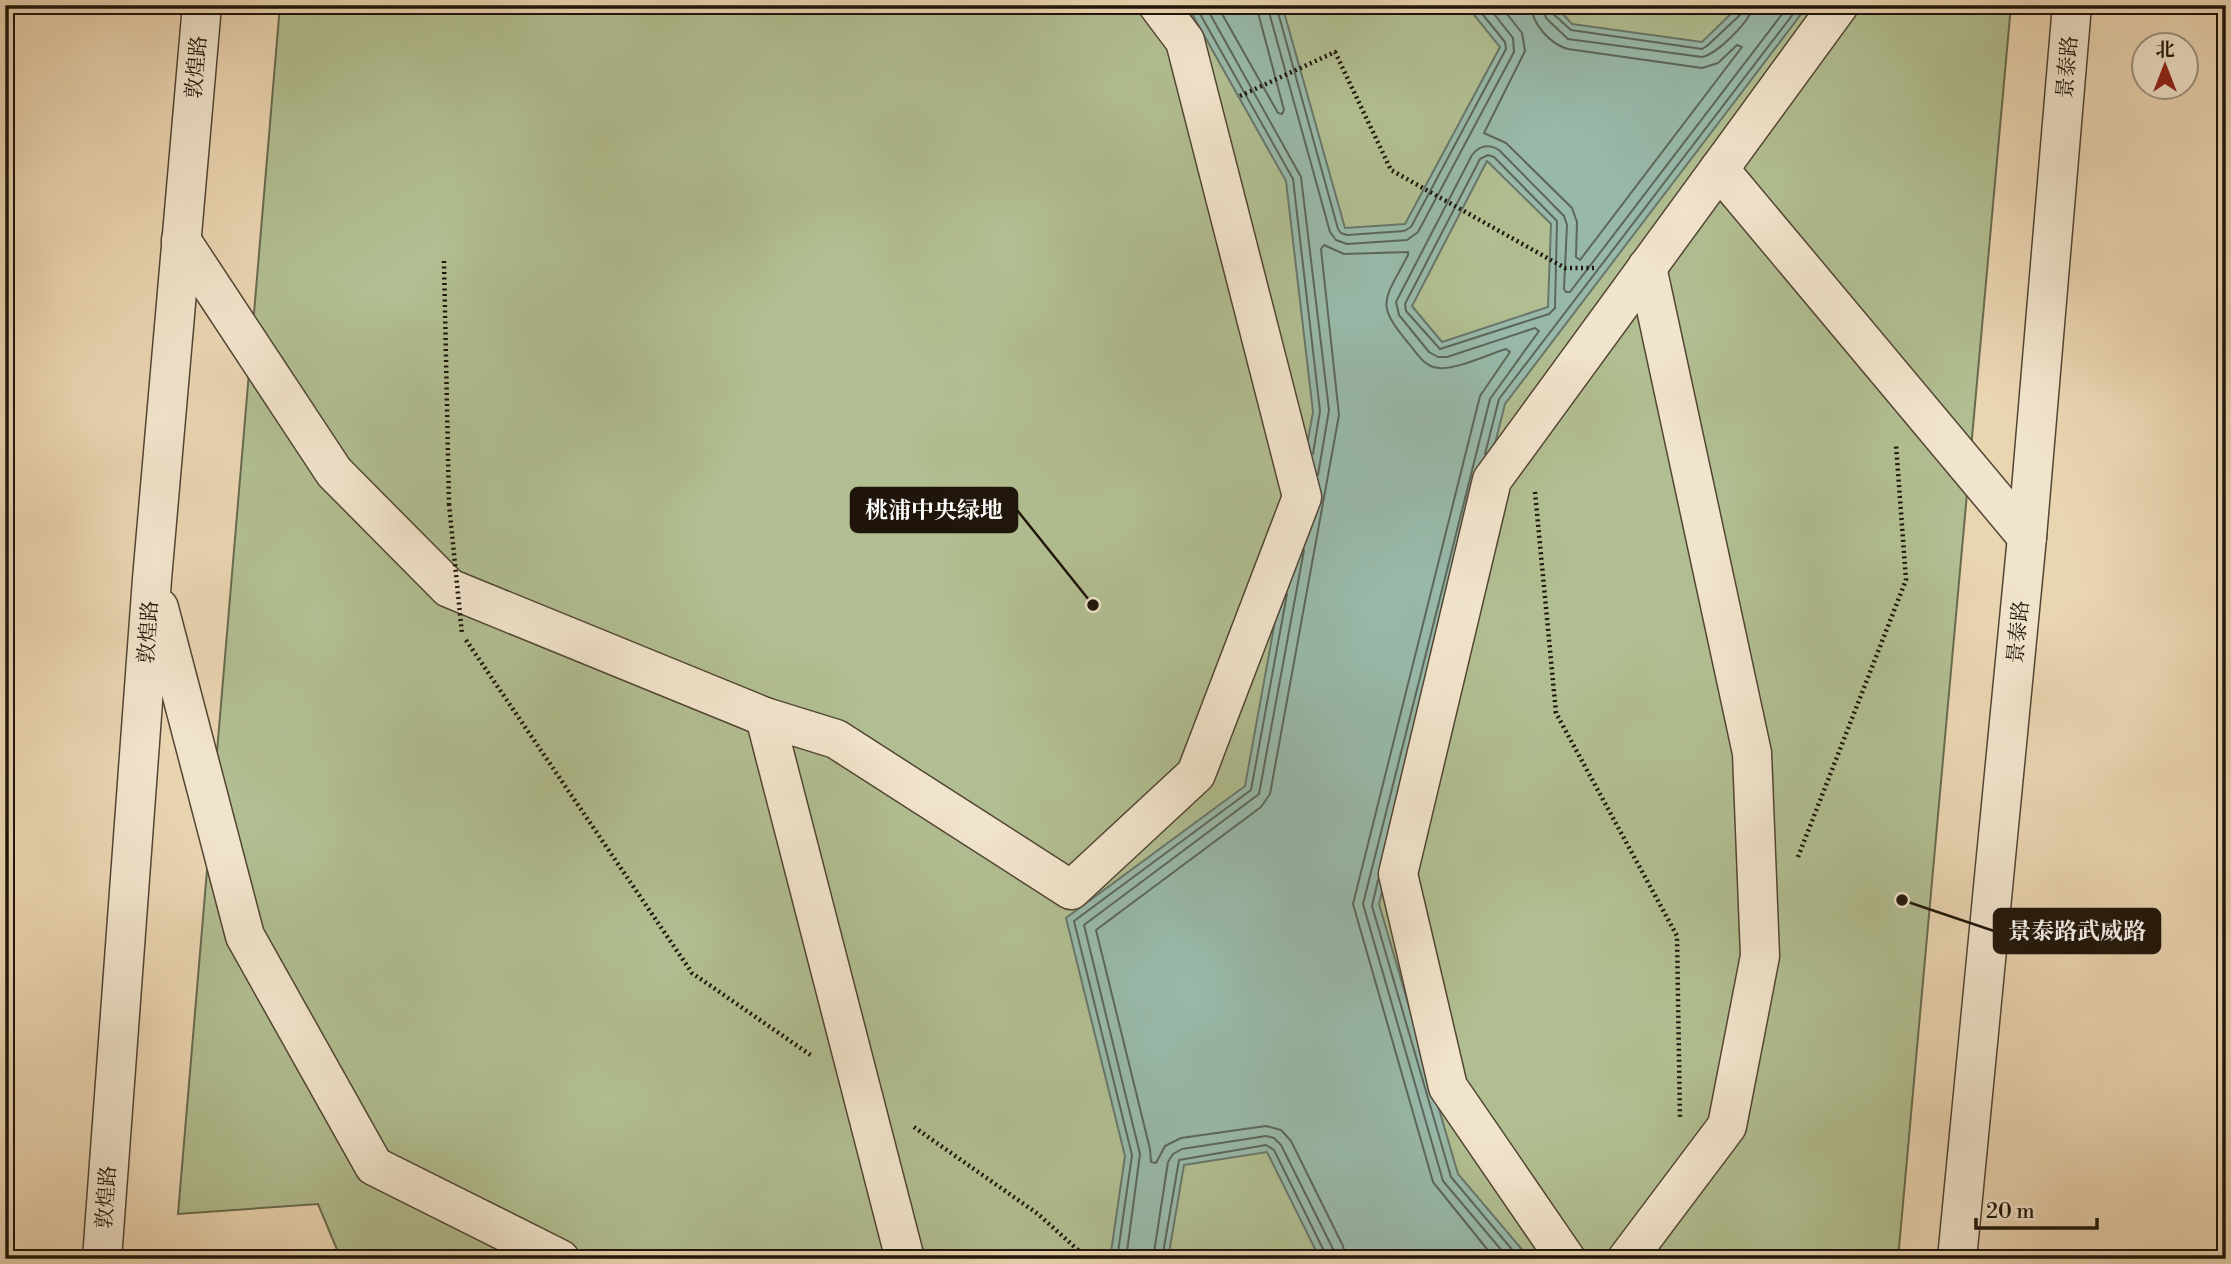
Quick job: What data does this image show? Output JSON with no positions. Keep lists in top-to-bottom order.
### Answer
{
  "streets": {
    "street": ["敦煌路", "景泰路"]
  },
  "places": ["桃浦中央绿地", "景泰路武威路"],
  "scale_bar": "20 m",
  "north": "top"
}
